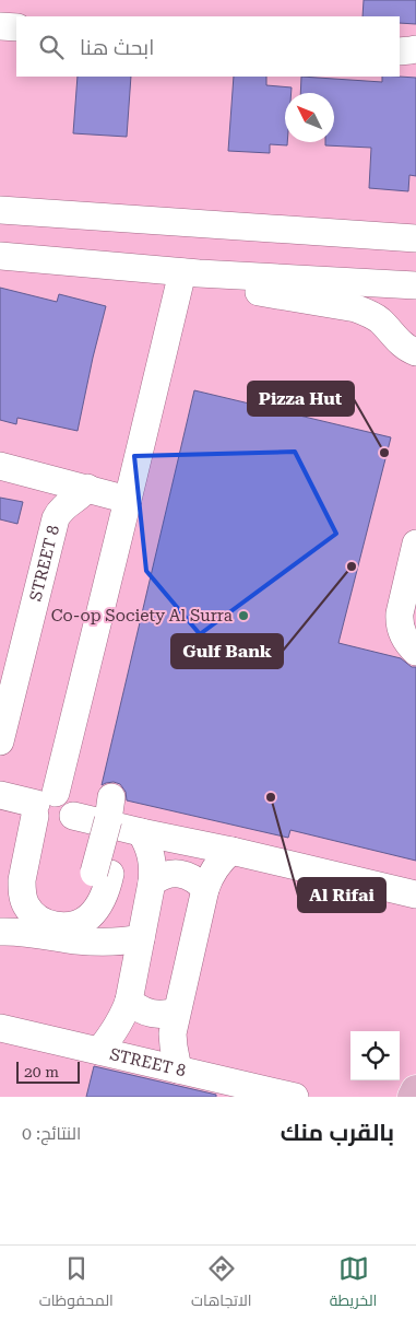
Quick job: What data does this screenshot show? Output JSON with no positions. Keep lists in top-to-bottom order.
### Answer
{
  "streets": {
    "street": ["STREET 8"]
  },
  "places": [
    "Pizza Hut",
    "Gulf Bank",
    "Co-op Society Al Surra",
    "Al Rifai"
  ],
  "scale_bar": "20 m",
  "north": "top left",
  "page": {
    "search": "ابحث هنا",
    "scale": "20 m",
    "heading": ["بالقرب منك", "النتائج: 0"],
    "nav": ["الخريطة", "الاتجاهات", "المحفوظات"]
  }
}
